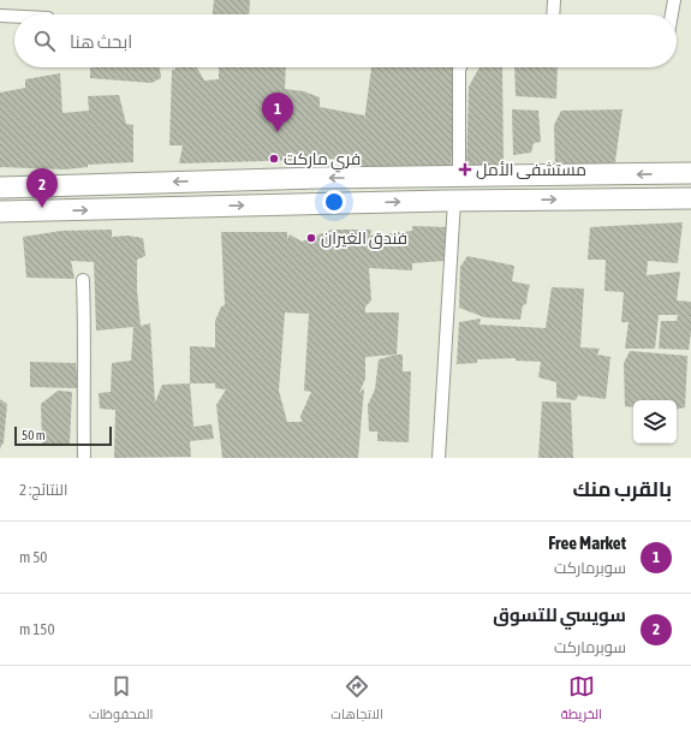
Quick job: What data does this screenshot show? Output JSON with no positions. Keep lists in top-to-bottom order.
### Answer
{
  "places": {
    "other": ["فري ماركت", "فندق الغيران"],
    "health": ["مستشفى الأمل"]
  },
  "scale_bar": "50 m",
  "page": {
    "search": "ابحث هنا",
    "pins": ["1", "2"],
    "scale": "50 m",
    "heading": ["بالقرب منك", "النتائج: 2"],
    "list": [
      {
        "mark": "1",
        "name": "Free Market",
        "note": "سوبرماركت",
        "value": "50 m"
      },
      {
        "mark": "2",
        "name": "سويسي للتسوق",
        "note": "سوبرماركت",
        "value": "150 m"
      }
    ],
    "nav": ["الخريطة", "الاتجاهات", "المحفوظات"]
  }
}
